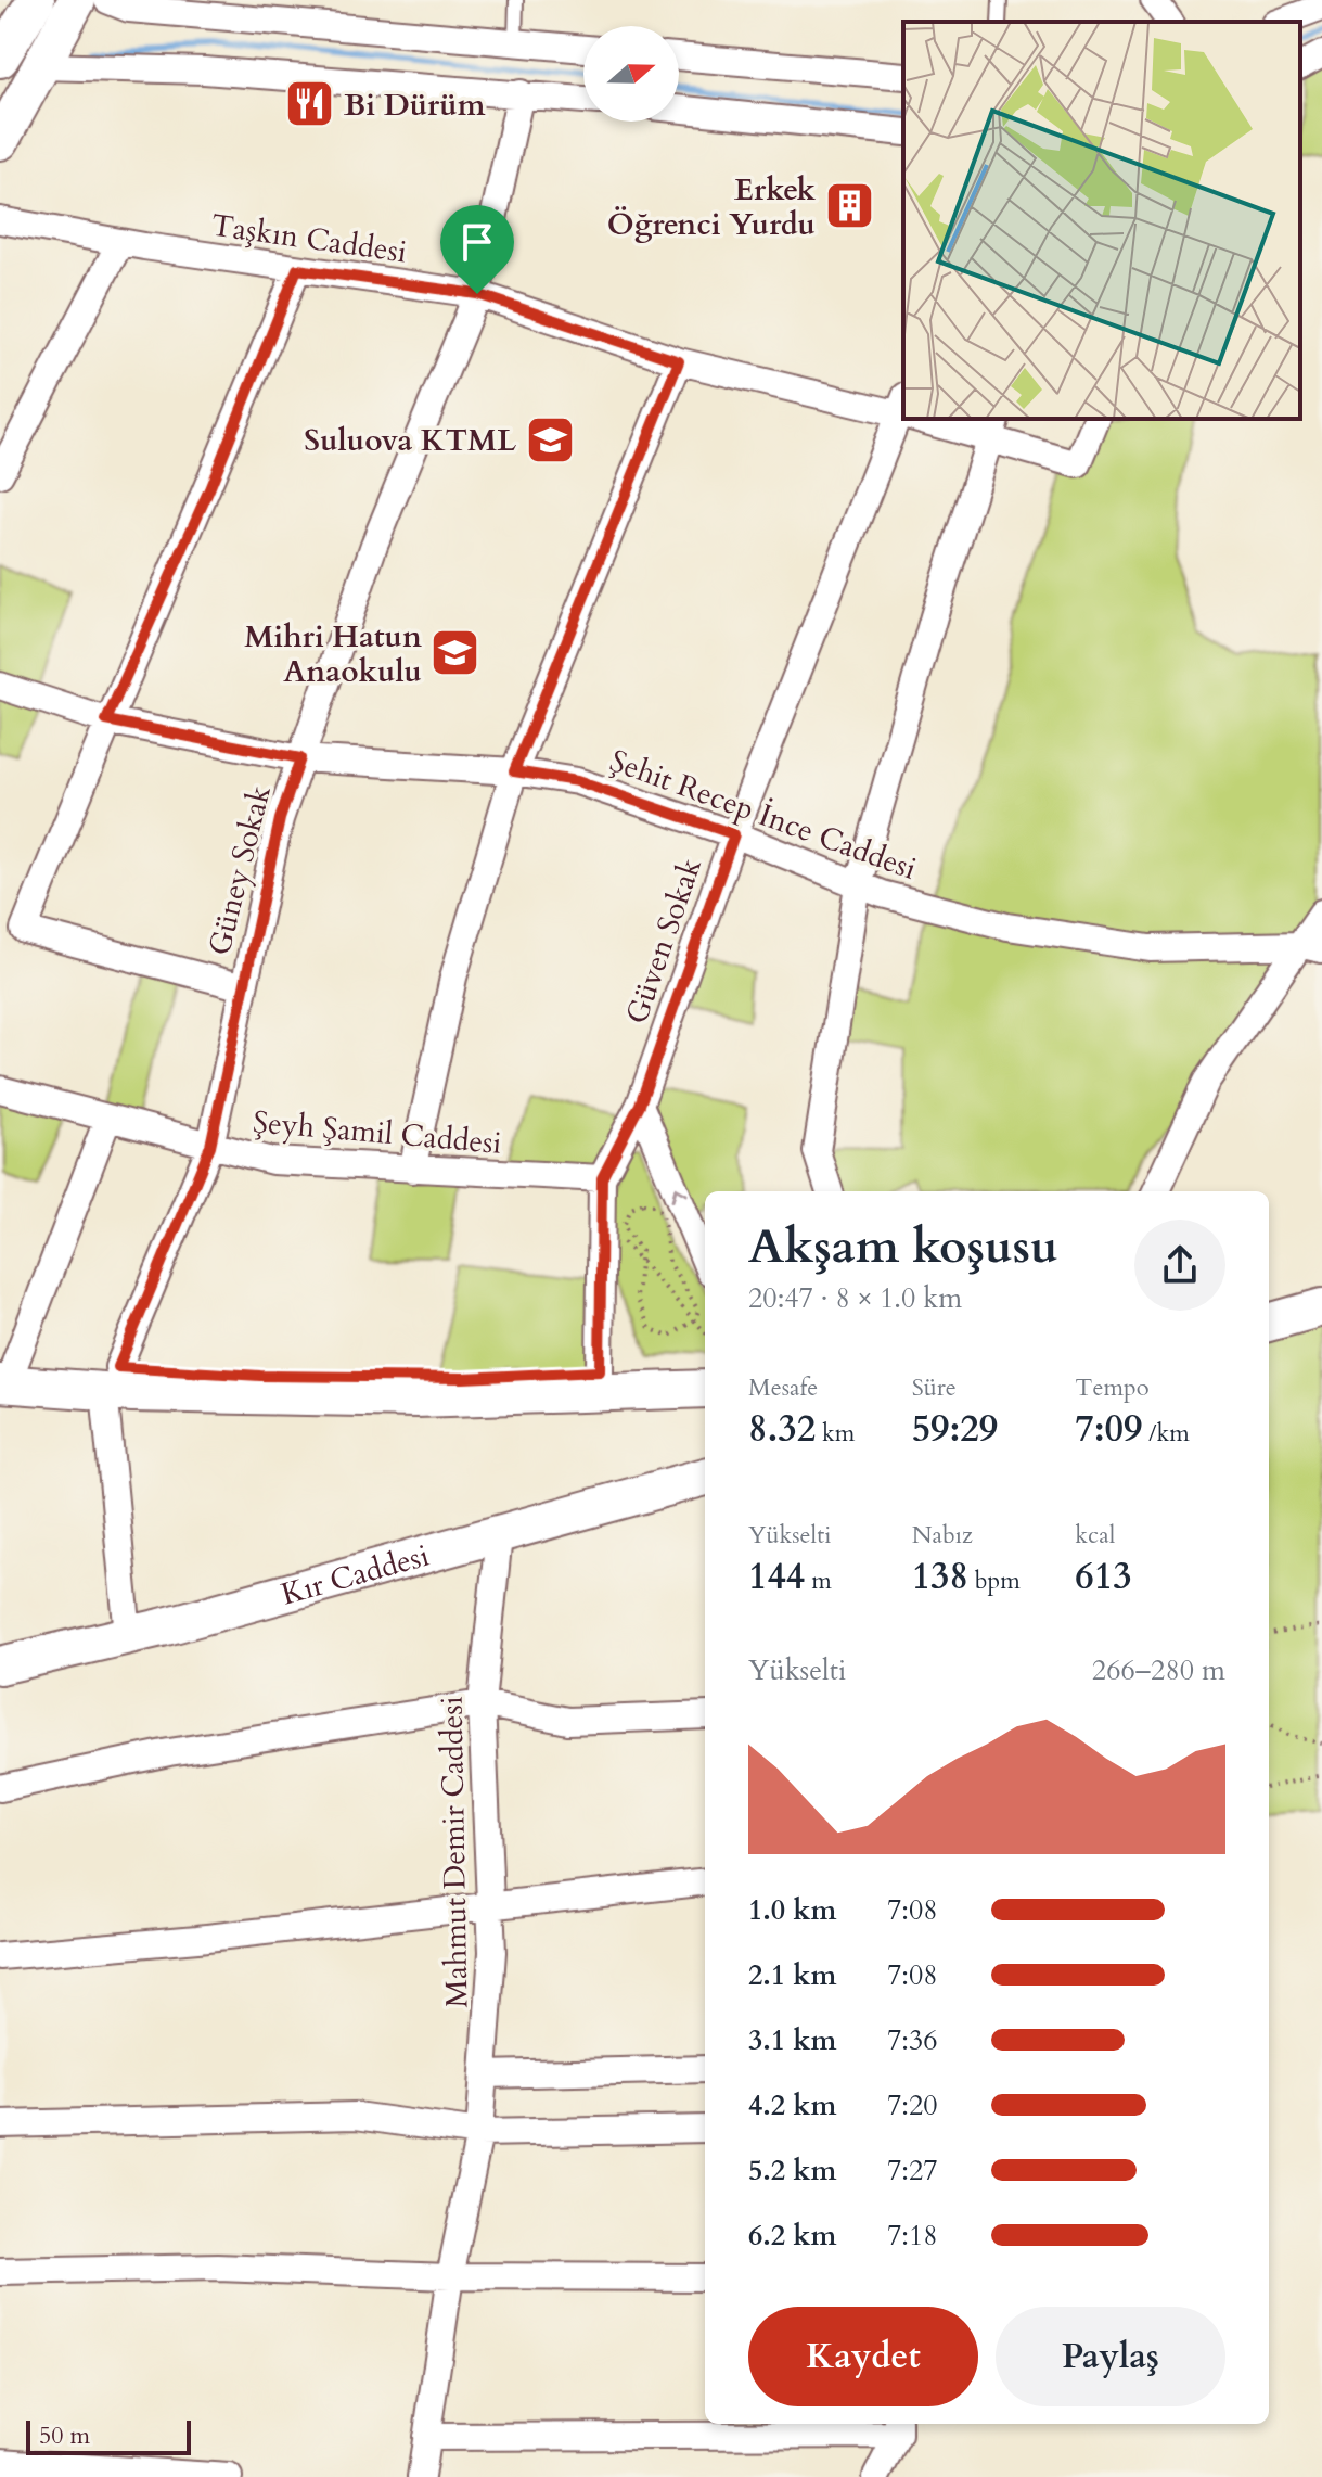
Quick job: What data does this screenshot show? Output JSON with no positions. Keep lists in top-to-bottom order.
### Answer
{
  "streets": {
    "main road": ["Kır Caddesi"],
    "street": [
      "Taşkın Caddesi",
      "Şehit Recep İnce Caddesi",
      "Güney Sokak",
      "Güven Sokak",
      "Şeyh Şamil Caddesi",
      "Mahmut Demir Caddesi"
    ]
  },
  "crossings": [
    ["Taşkın Caddesi", "Güney Sokak"],
    ["Şehit Recep İnce Caddesi", "Güney Sokak"],
    ["Şehit Recep İnce Caddesi", "Güven Sokak"],
    ["Güney Sokak", "Şeyh Şamil Caddesi"],
    ["Güven Sokak", "Şeyh Şamil Caddesi"],
    ["Kır Caddesi", "Mahmut Demir Caddesi"]
  ],
  "places": {
    "restaurant": ["Bi Dürüm"],
    "building": ["Erkek Öğrenci Yurdu"],
    "school or university": ["Suluova KTML", "Mihri Hatun Anaokulu"]
  },
  "scale_bar": "50 m",
  "north": "right",
  "page": {
    "heading": ["Akşam koşusu", "20:47 · 8 × 1.0 km"],
    "stats": [
      ["Mesafe", "8.32 km"],
      ["Süre", "59:29"],
      ["Tempo", "7:09 /km"],
      ["Yükselti", "144 m"],
      ["Nabız", "138 bpm"],
      ["kcal", "613"]
    ],
    "chart": ["Yükselti", "266–280 m"],
    "list": [
      {
        "name": "1.0 km",
        "note": "7:08"
      },
      {
        "name": "2.1 km",
        "note": "7:08"
      },
      {
        "name": "3.1 km",
        "note": "7:36"
      },
      {
        "name": "4.2 km",
        "note": "7:20"
      },
      {
        "name": "5.2 km",
        "note": "7:27"
      },
      {
        "name": "6.2 km",
        "note": "7:18"
      }
    ],
    "buttons": ["Kaydet", "Paylaş"],
    "scale": "50 m"
  }
}
